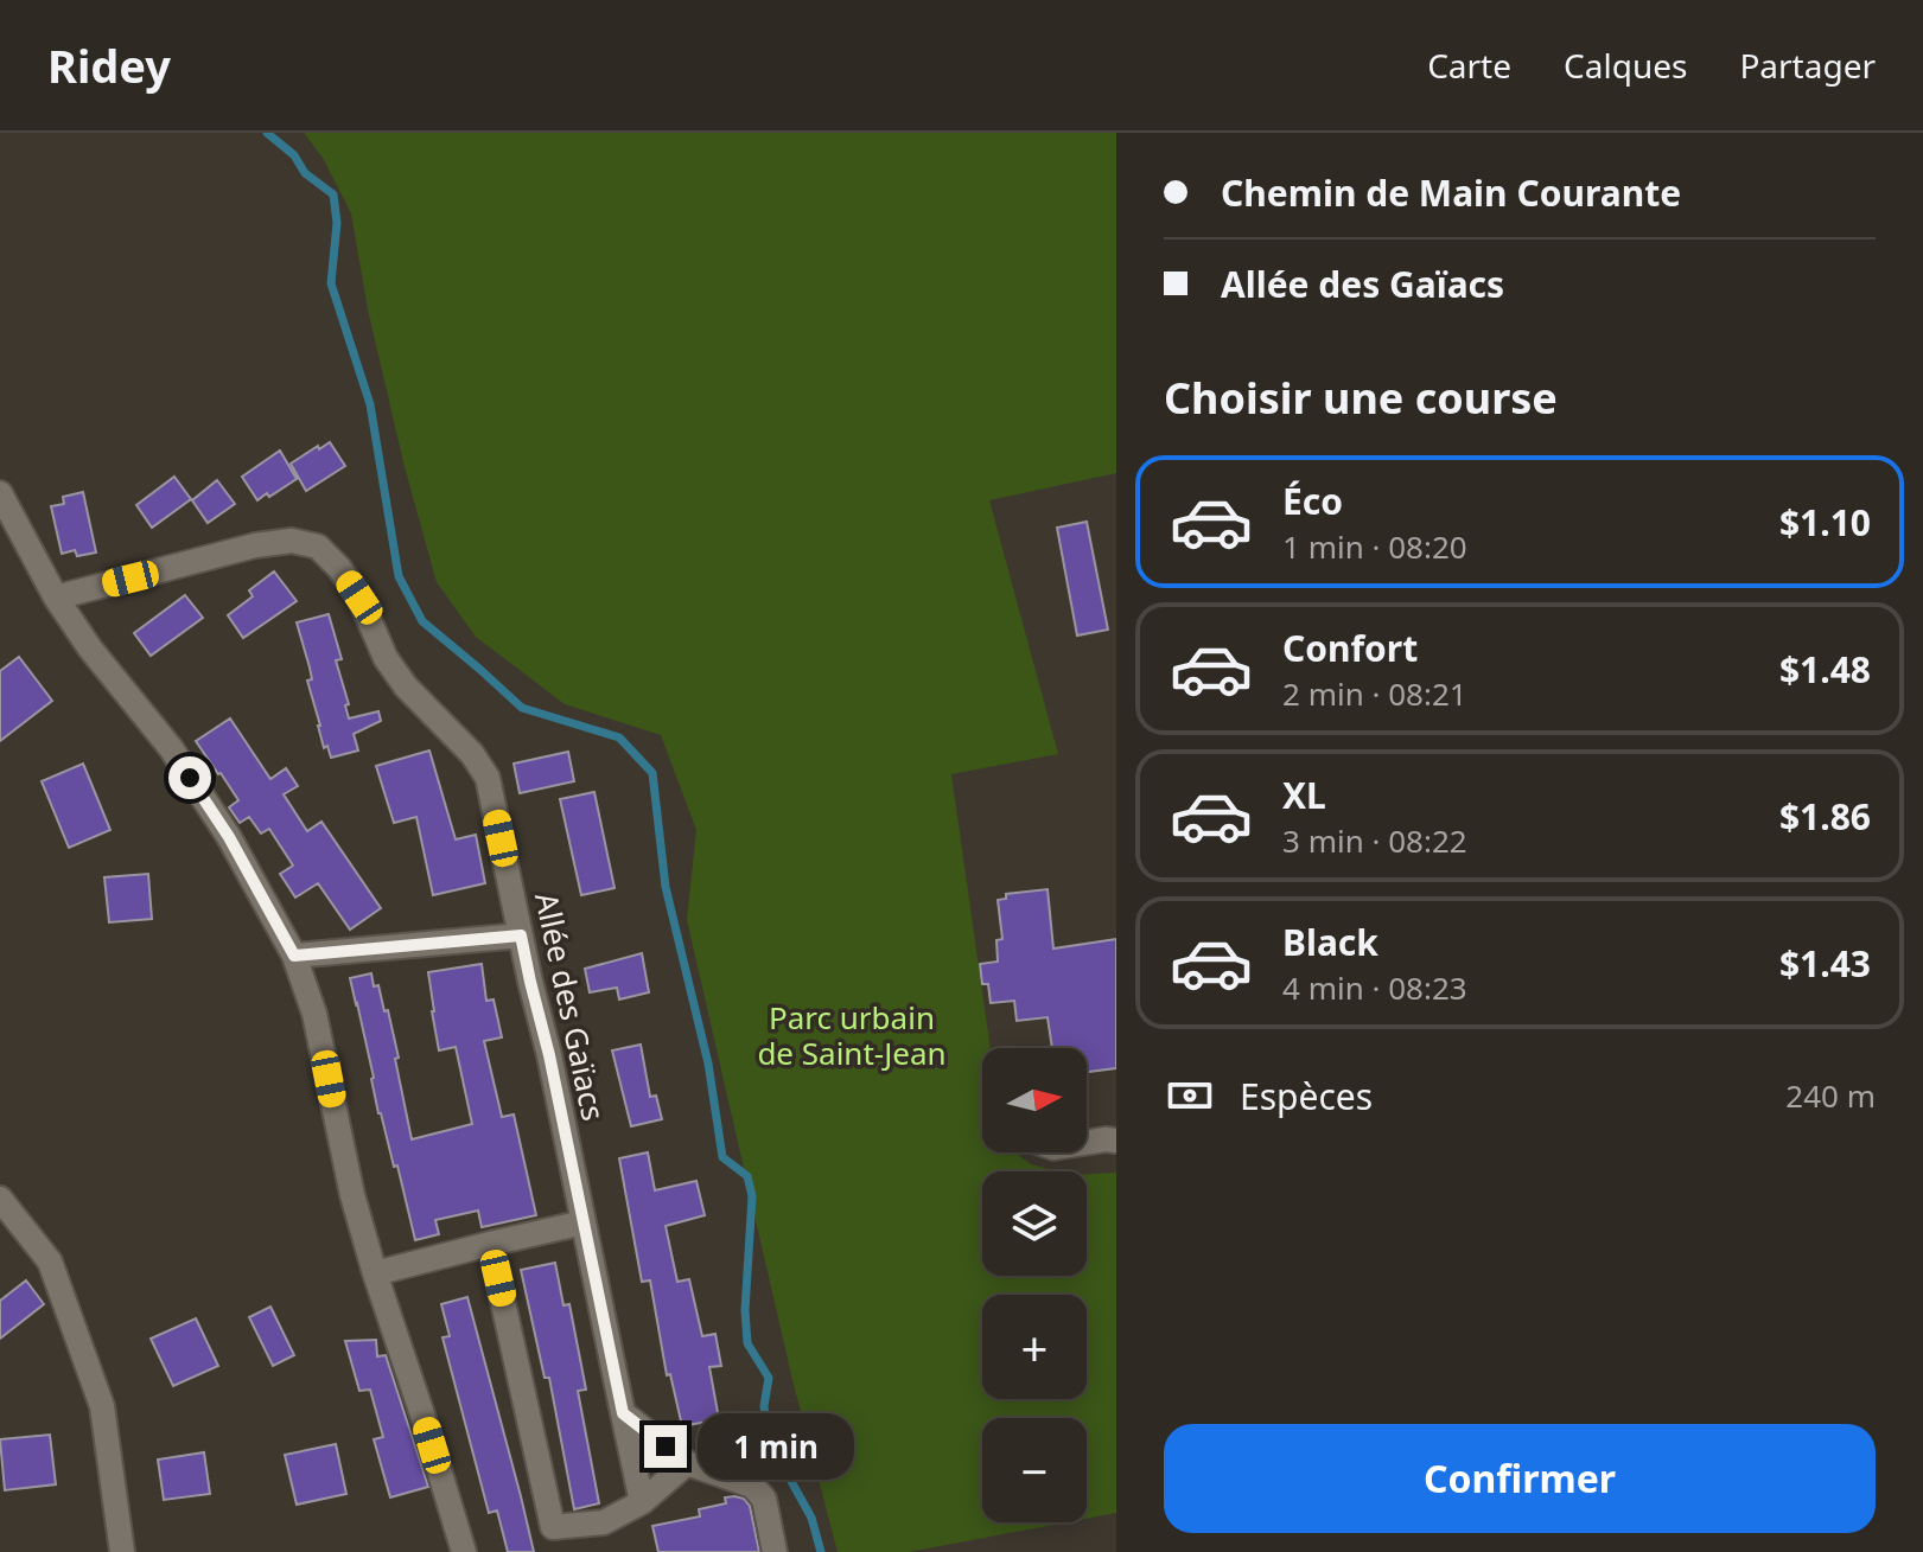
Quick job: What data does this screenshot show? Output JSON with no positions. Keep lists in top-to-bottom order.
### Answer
{
  "streets": {
    "street": ["Allée des Gaïacs"]
  },
  "parks": ["Parc urbain de Saint-Jean"],
  "north": "right",
  "page": {
    "header": "Ridey",
    "nav": ["Carte", "Calques", "Partager"],
    "banner": ["Chemin de Main Courante", "Allée des Gaïacs"],
    "heading": "Choisir une course",
    "list": [
      {
        "name": "Éco",
        "note": "1 min · 08:20",
        "value": "$1.10"
      },
      {
        "name": "Confort",
        "note": "2 min · 08:21",
        "value": "$1.48"
      },
      {
        "name": "XL",
        "note": "3 min · 08:22",
        "value": "$1.86"
      },
      {
        "name": "Black",
        "note": "4 min · 08:23",
        "value": "$1.43"
      }
    ],
    "pay": ["Espèces", "240 m"],
    "map_buttons": ["+", "−"],
    "buttons": "Confirmer",
    "bubble": "1 min"
  }
}
